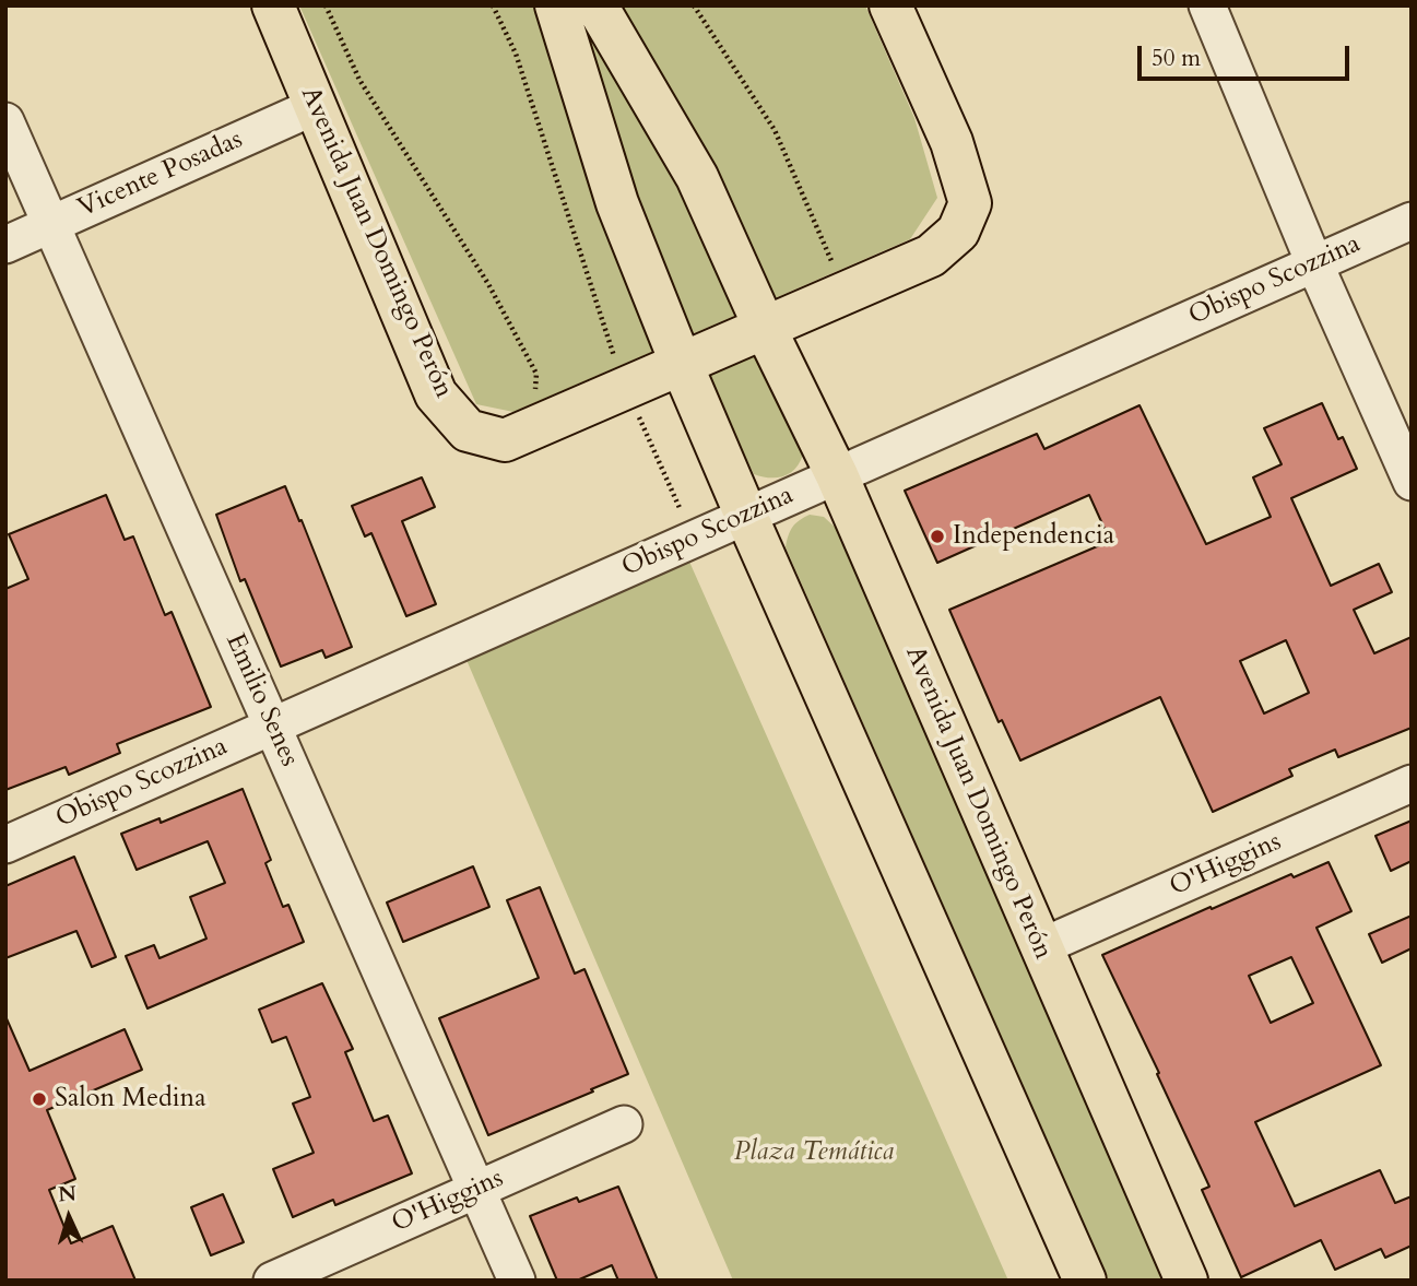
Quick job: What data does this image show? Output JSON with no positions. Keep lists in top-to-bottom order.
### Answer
{
  "streets": {
    "main road": ["Avenida Juan Domingo Perón"],
    "street": [
      "Vicente Posadas",
      "Obispo Scozzina",
      "Emilio Senes",
      "O'Higgins"
    ]
  },
  "crossings": [
    ["Vicente Posadas", "Avenida Juan Domingo Perón"],
    ["Vicente Posadas", "Emilio Senes"],
    ["Avenida Juan Domingo Perón", "Obispo Scozzina"],
    ["Avenida Juan Domingo Perón", "O'Higgins"],
    ["Obispo Scozzina", "Emilio Senes"],
    ["Emilio Senes", "O'Higgins"]
  ],
  "parks": ["Plaza Temática"],
  "places": ["Independencia", "Salon Medina"],
  "scale_bar": "50 m",
  "north": "top"
}
